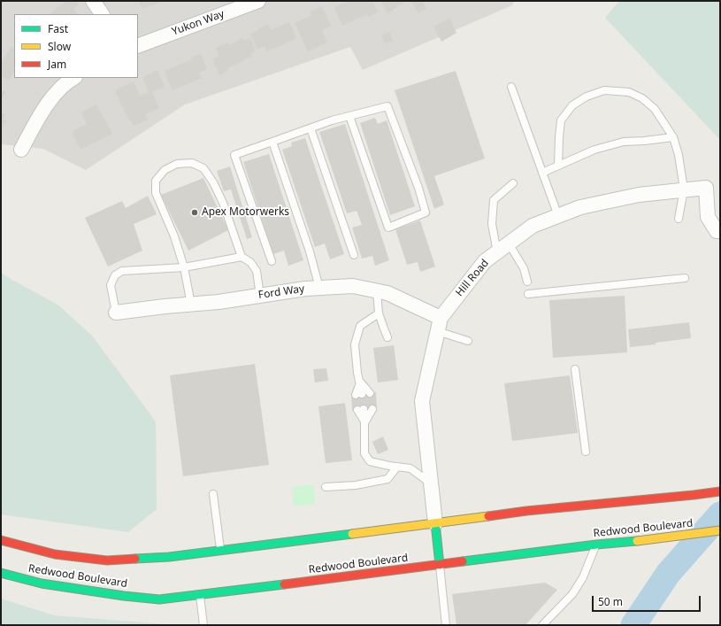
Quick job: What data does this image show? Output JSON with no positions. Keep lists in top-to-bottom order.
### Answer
{
  "streets": {
    "main road": ["Redwood Boulevard"],
    "street": ["Yukon Way", "Hill Road", "Ford Way"]
  },
  "crossings": [
    ["Hill Road", "Ford Way"],
    ["Hill Road", "Redwood Boulevard"]
  ],
  "places": ["Apex Motorwerks"],
  "legend": ["Fast", "Slow", "Jam"],
  "scale_bar": "50 m"
}
